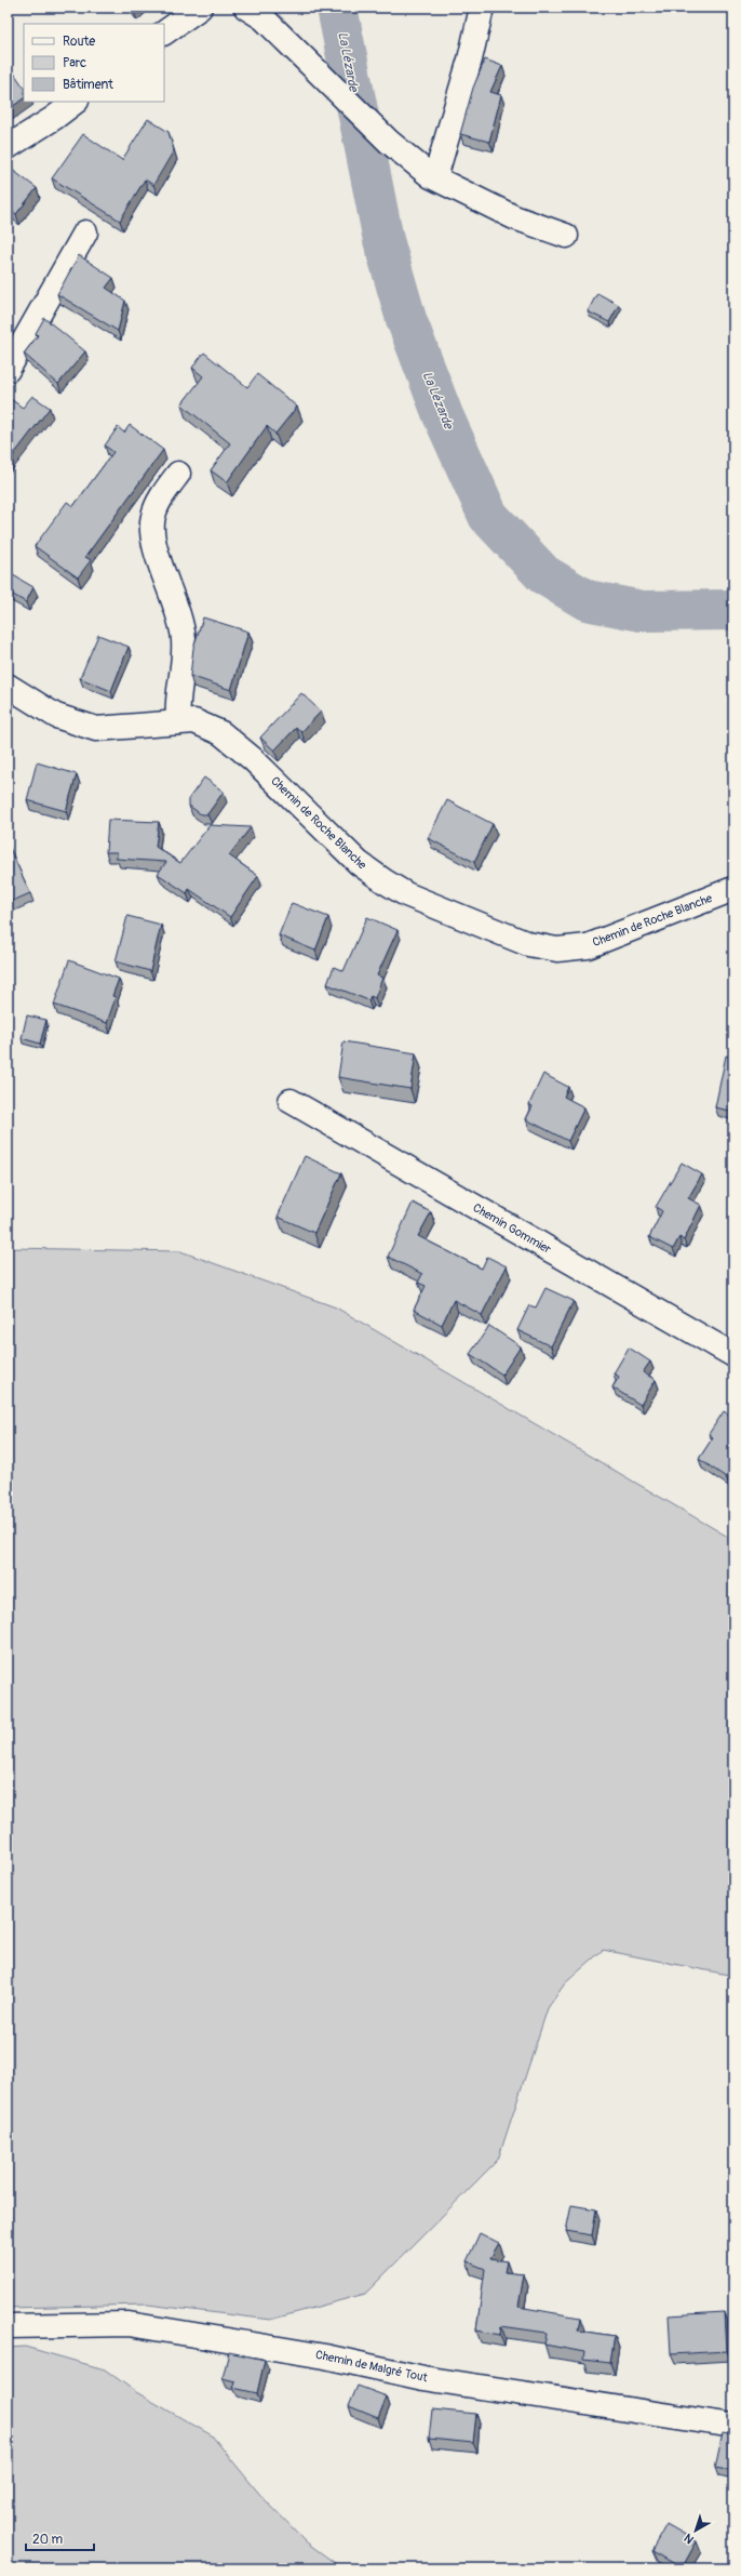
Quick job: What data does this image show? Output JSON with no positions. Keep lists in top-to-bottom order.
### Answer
{
  "streets": {
    "street": ["Chemin de Roche Blanche", "Chemin Gommier", "Chemin de Malgré Tout"]
  },
  "water": ["La Lézarde"],
  "legend": ["Route", "Parc", "Bâtiment"],
  "scale_bar": "20 m",
  "north": "bottom left"
}
